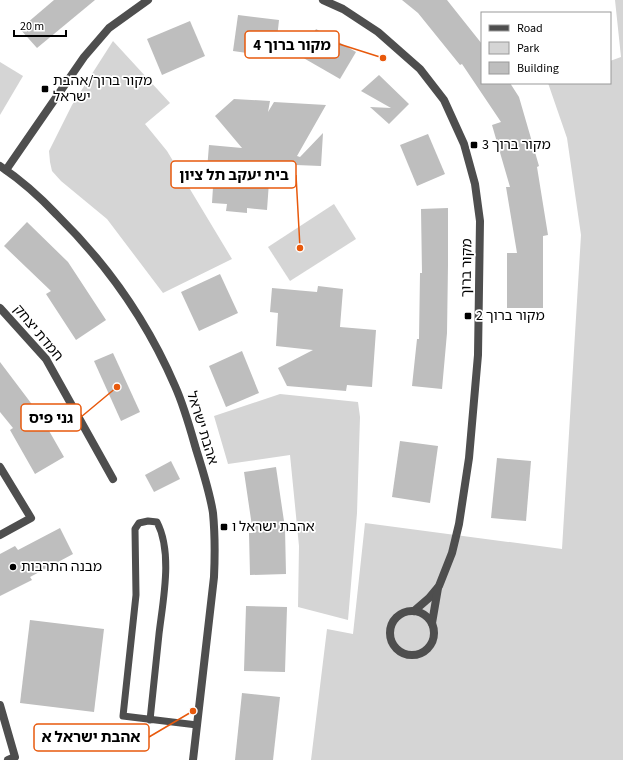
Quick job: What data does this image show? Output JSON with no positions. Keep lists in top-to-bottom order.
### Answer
{
  "streets": {
    "street": ["מקור ברוך", "חמדת יצחק", "אהבת ישראל"]
  },
  "places": {
    "other": [
      "מקור ברוך 4",
      "בית יעקב תל ציון",
      "גני פיס",
      "מבנה התרבות",
      "אהבת ישראל א"
    ],
    "transit": [
      "מקור ברוך/אהבת ישראל",
      "מקור ברוך 3",
      "מקור ברוך 2",
      "אהבת ישראל ו"
    ]
  },
  "legend": ["Road", "Park", "Building"],
  "scale_bar": "20 m"
}
